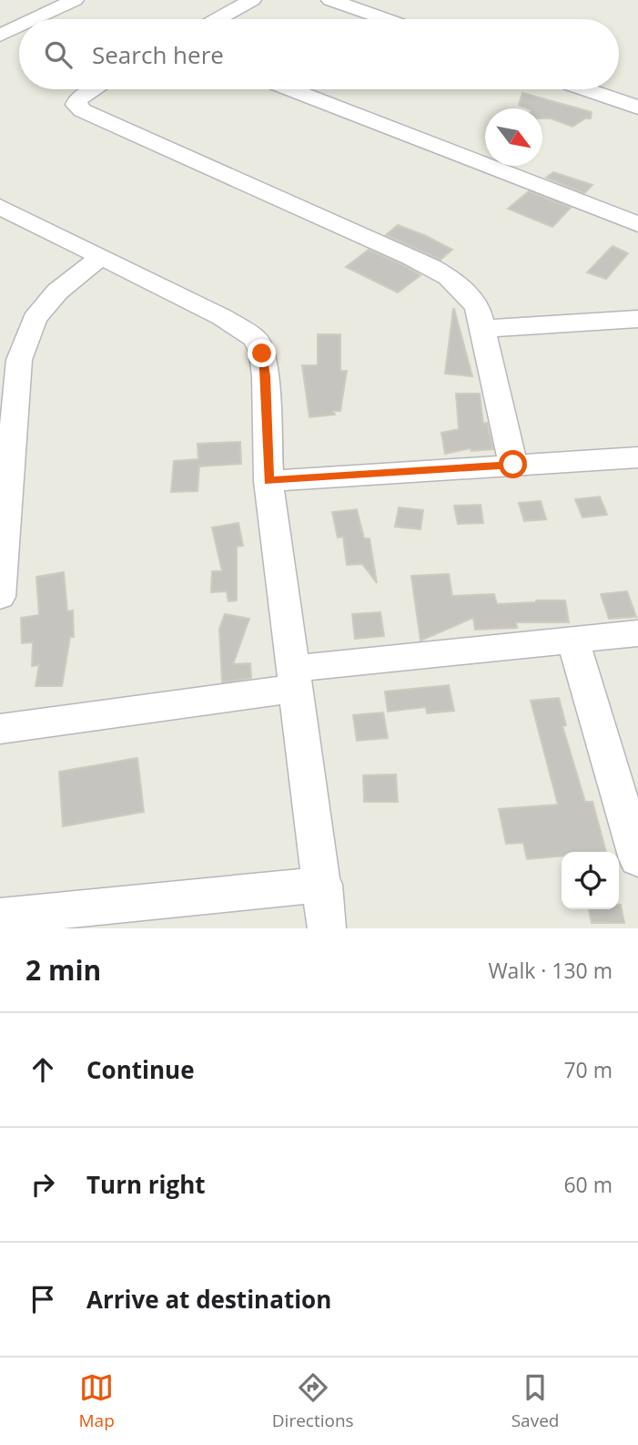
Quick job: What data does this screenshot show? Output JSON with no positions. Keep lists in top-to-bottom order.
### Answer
{
  "north": "bottom right",
  "page": {
    "search": "Search here",
    "heading": ["2 min", "Walk · 130 m"],
    "list": [
      ["Continue", "70 m"],
      ["Turn right", "60 m"],
      "Arrive at destination"
    ],
    "nav": ["Map", "Directions", "Saved"]
  }
}
